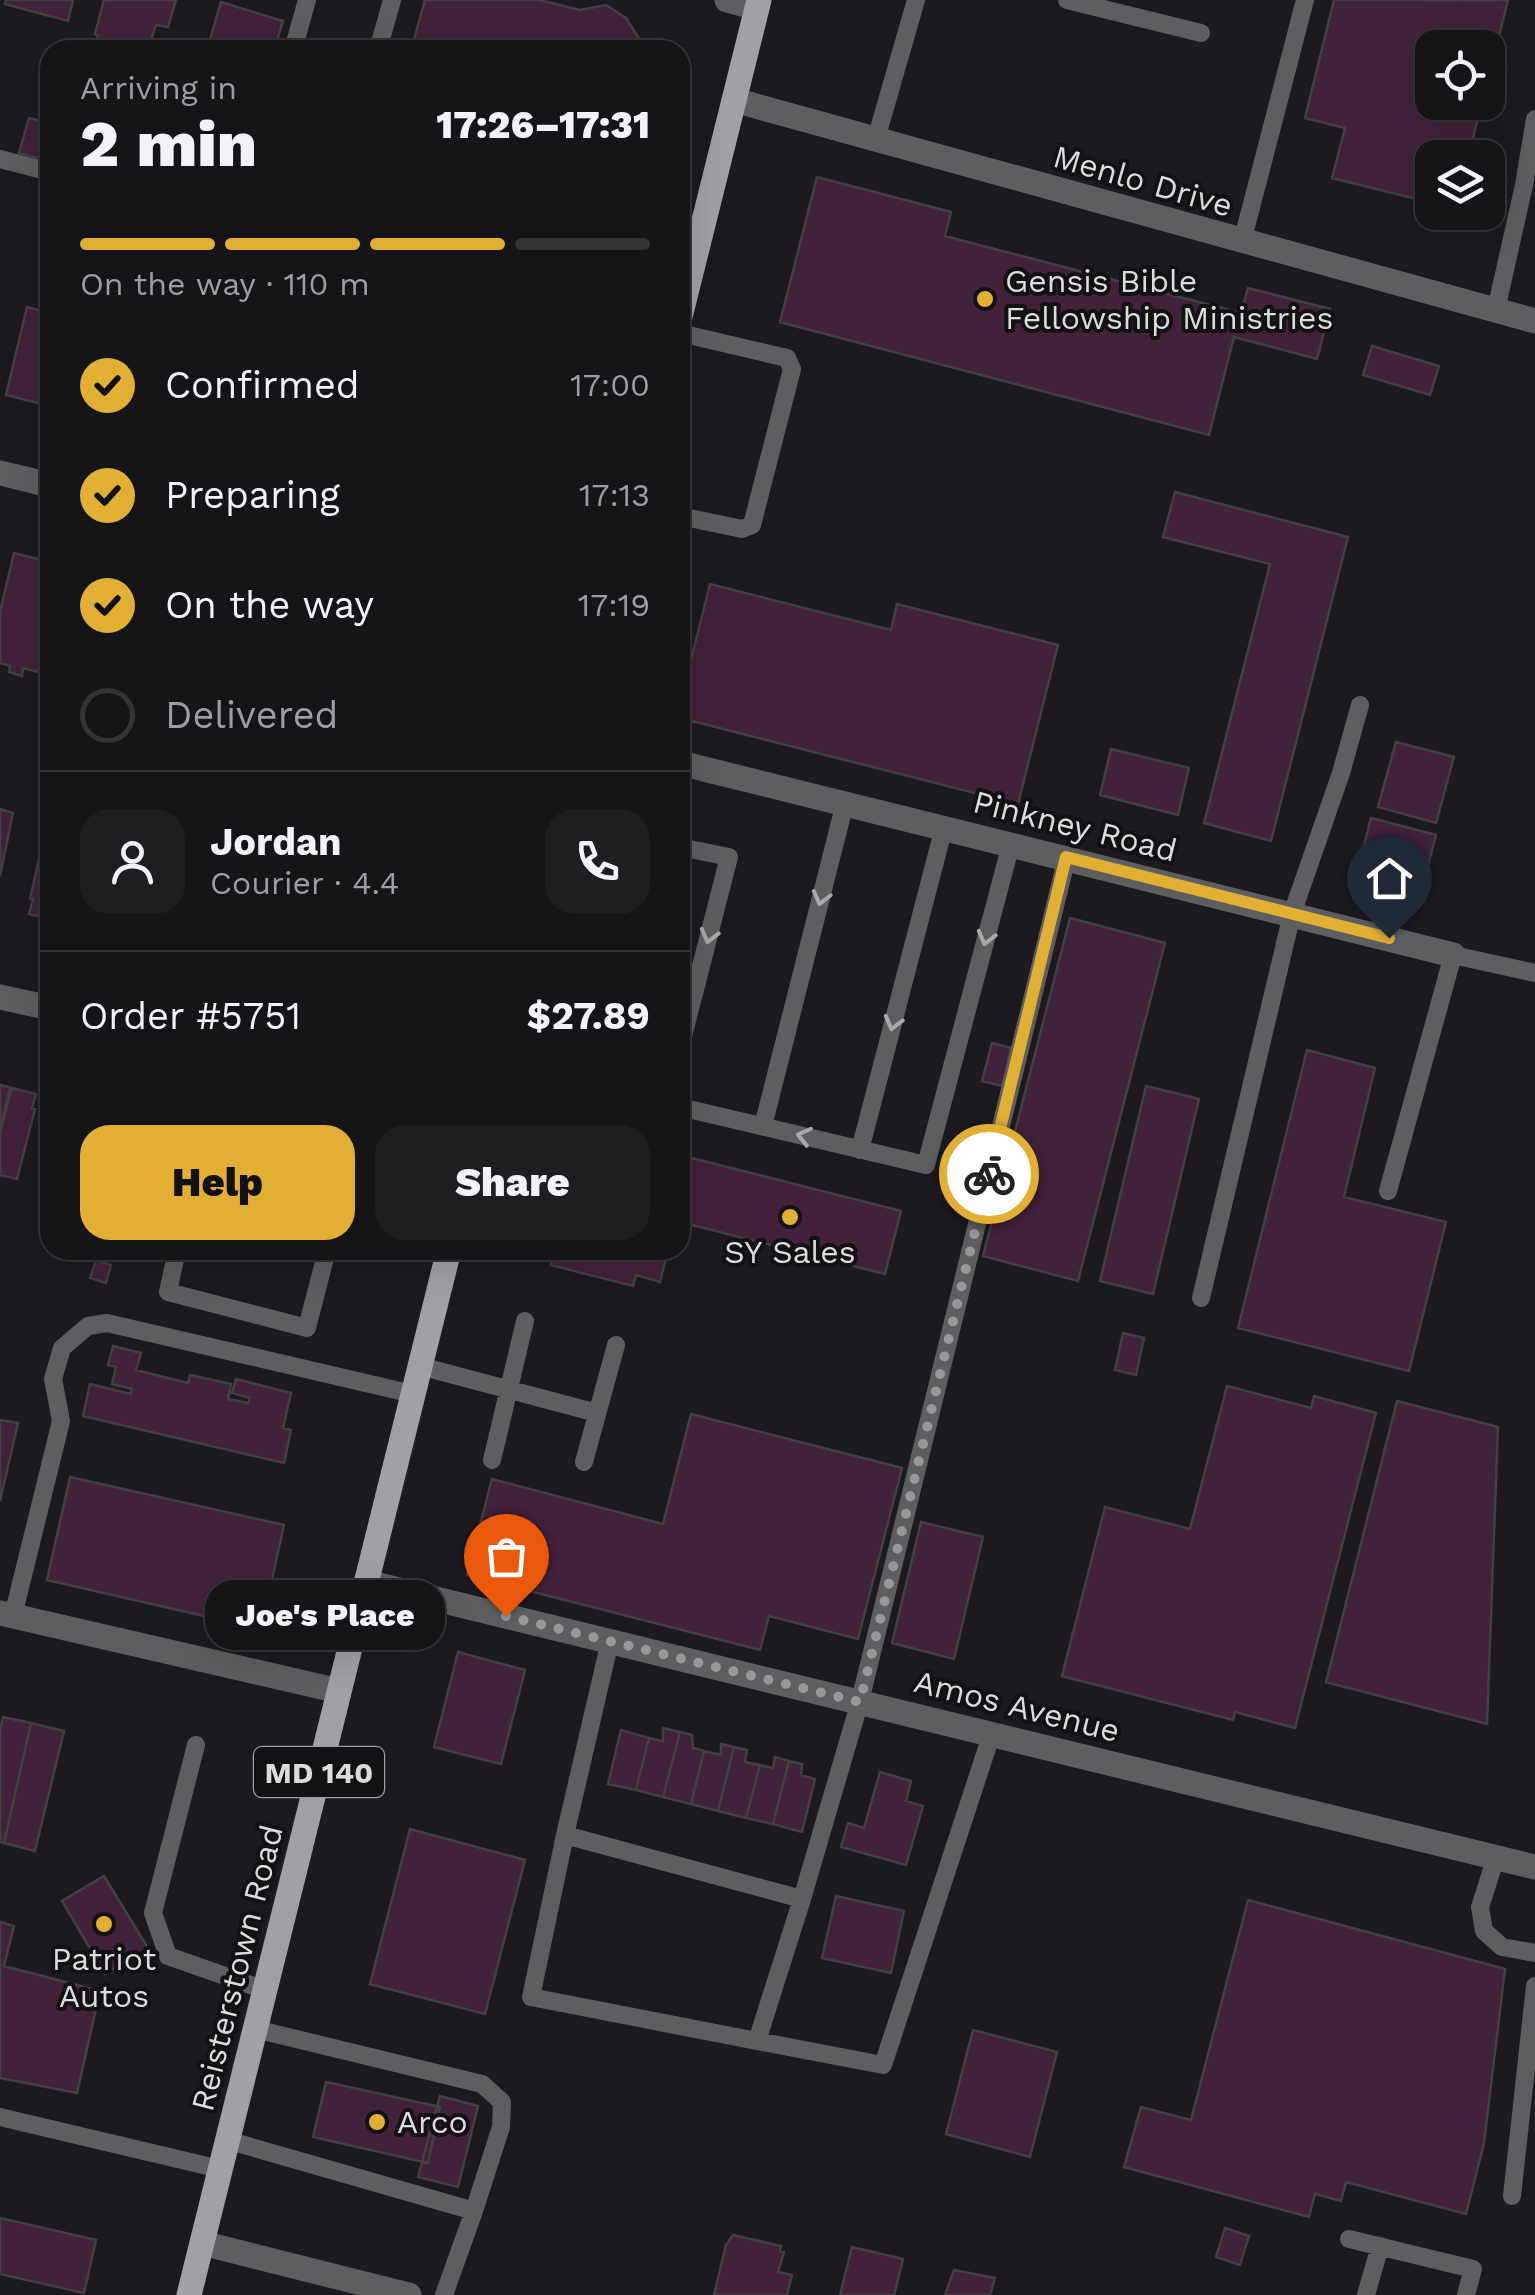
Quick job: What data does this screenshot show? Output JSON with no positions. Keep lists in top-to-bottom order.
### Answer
{
  "streets": {
    "main road": ["MD 140", "Reisterstown Road"],
    "street": ["Menlo Drive", "Pinkney Road", "Amos Avenue"]
  },
  "crossings": [
    ["Amos Avenue", "Reisterstown Road"]
  ],
  "places": [
    "Gensis Bible Fellowship Ministries",
    "SY Sales",
    "Joe's Place",
    "Patriot Autos",
    "Arco"
  ],
  "page": {
    "heading": ["2 min", "Arriving in", "17:26–17:31"],
    "panel": [
      "Jordan",
      "Courier · 4.4",
      "Order #5751",
      "$27.89"
    ],
    "bar": "On the way · 110 m",
    "list": [
      ["Confirmed", "17:00"],
      ["Preparing", "17:13"],
      ["On the way", "17:19"],
      "Delivered"
    ],
    "buttons": ["Help", "Share"],
    "bubble": "Joe's Place"
  }
}
